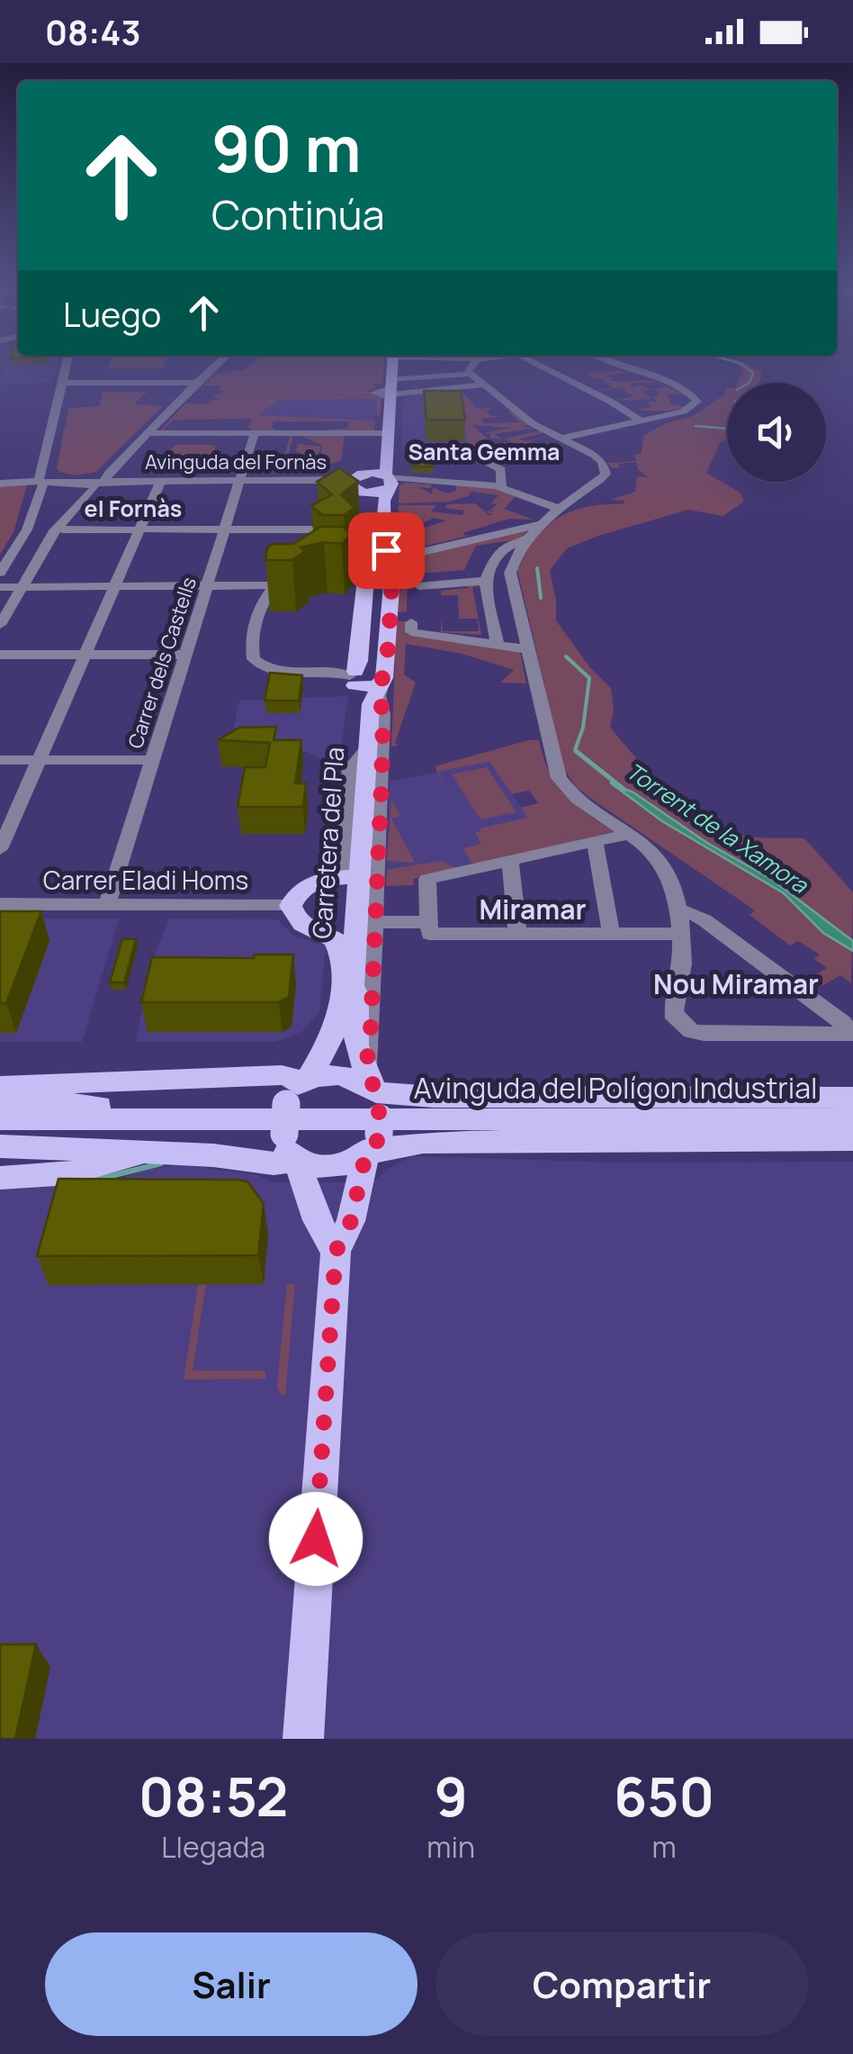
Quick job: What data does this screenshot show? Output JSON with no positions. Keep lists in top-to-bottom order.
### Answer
{
  "streets": {
    "main road": ["Carretera del Pla", "Avinguda del Polígon Industrial"],
    "street": ["Avinguda del Fornàs", "Carrer dels Castells", "Carrer Eladi Homs"]
  },
  "crossings": [
    ["Avinguda del Fornàs", "Carrer dels Castells"],
    ["Carrer dels Castells", "Carrer Eladi Homs"]
  ],
  "districts": [
    "Santa Gemma",
    "el Fornàs",
    "Miramar",
    "Nou Miramar"
  ],
  "water": ["Torrent de la Xamora"],
  "page": {
    "status": "08:43",
    "turn": ["90 m", "Continúa"],
    "then": "Luego",
    "eta": [
      "08:52",
      "Llegada",
      "9",
      "min",
      "650",
      "m"
    ],
    "buttons": ["Salir", "Compartir"]
  }
}
